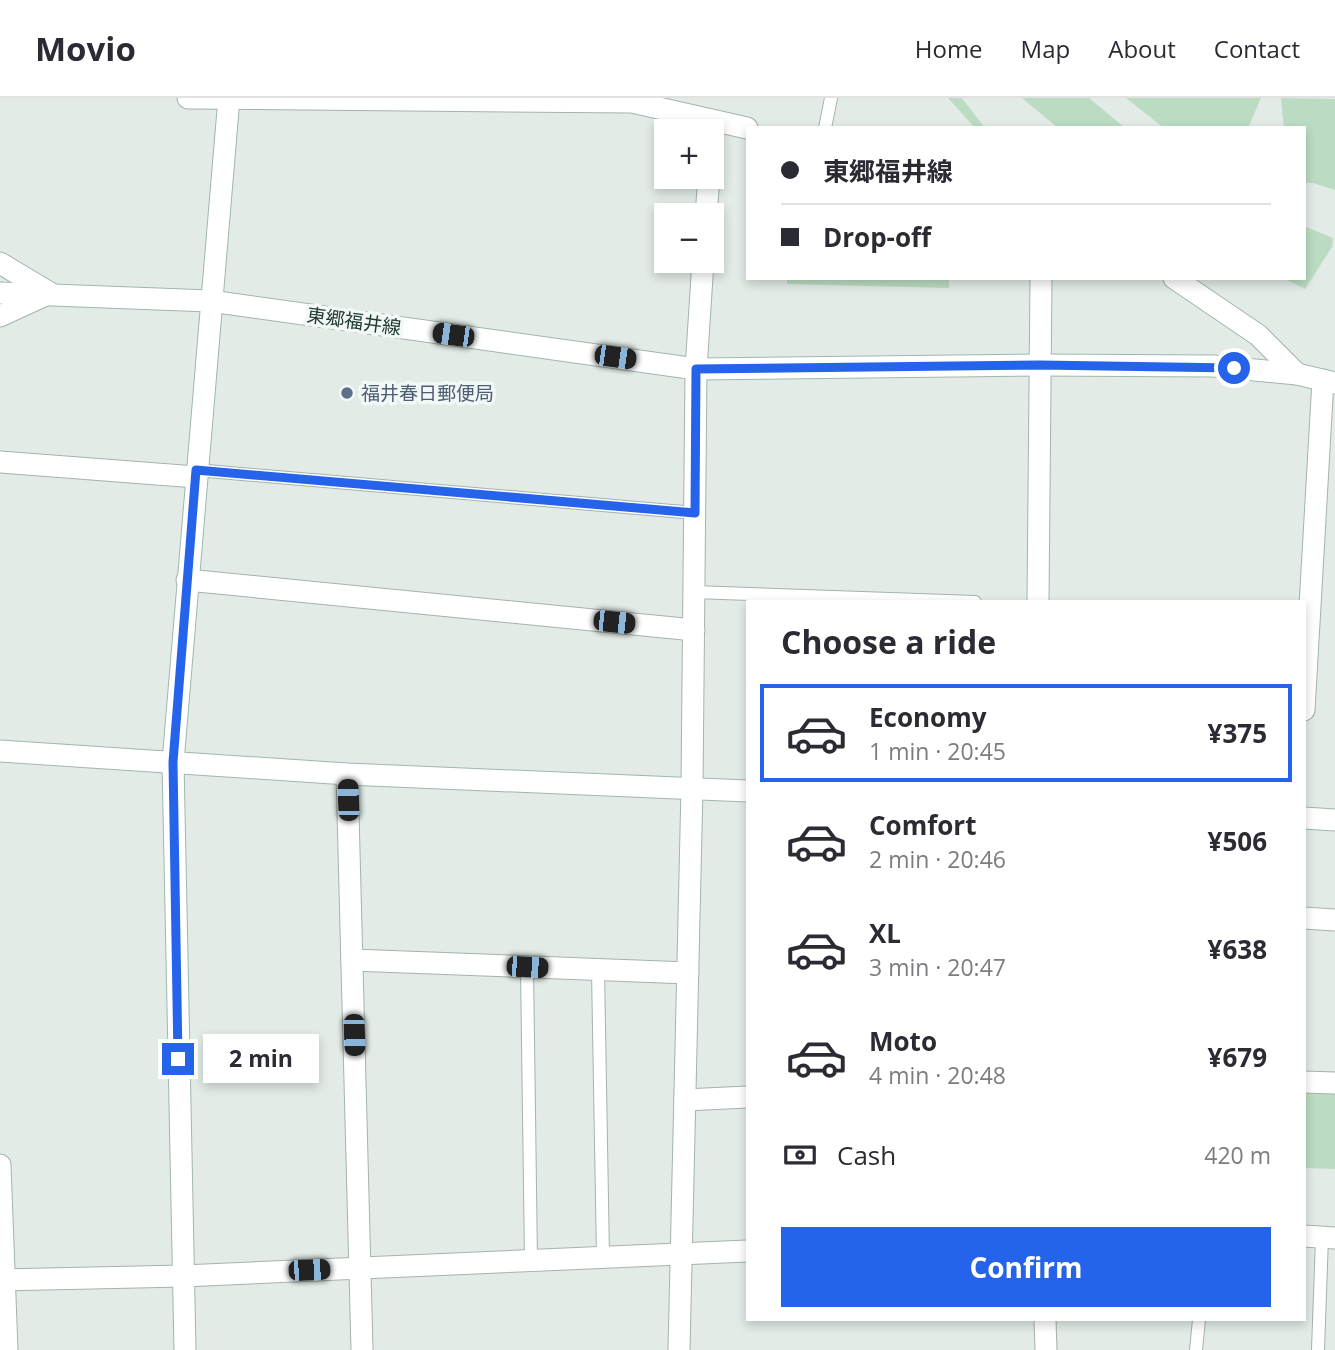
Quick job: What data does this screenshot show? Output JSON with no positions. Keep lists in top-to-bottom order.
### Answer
{
  "streets": {
    "street": ["東郷福井線"]
  },
  "places": ["福井春日郵便局"],
  "page": {
    "header": "Movio",
    "nav": [
      "Home",
      "Map",
      "About",
      "Contact"
    ],
    "map_buttons": ["+", "−"],
    "banner": ["東郷福井線", "Drop-off"],
    "heading": "Choose a ride",
    "list": [
      {
        "name": "Economy",
        "note": "1 min · 20:45",
        "value": "¥375"
      },
      {
        "name": "Comfort",
        "note": "2 min · 20:46",
        "value": "¥506"
      },
      {
        "name": "XL",
        "note": "3 min · 20:47",
        "value": "¥638"
      },
      {
        "name": "Moto",
        "note": "4 min · 20:48",
        "value": "¥679"
      }
    ],
    "bubble": "2 min",
    "pay": ["Cash", "420 m"],
    "buttons": "Confirm"
  }
}
